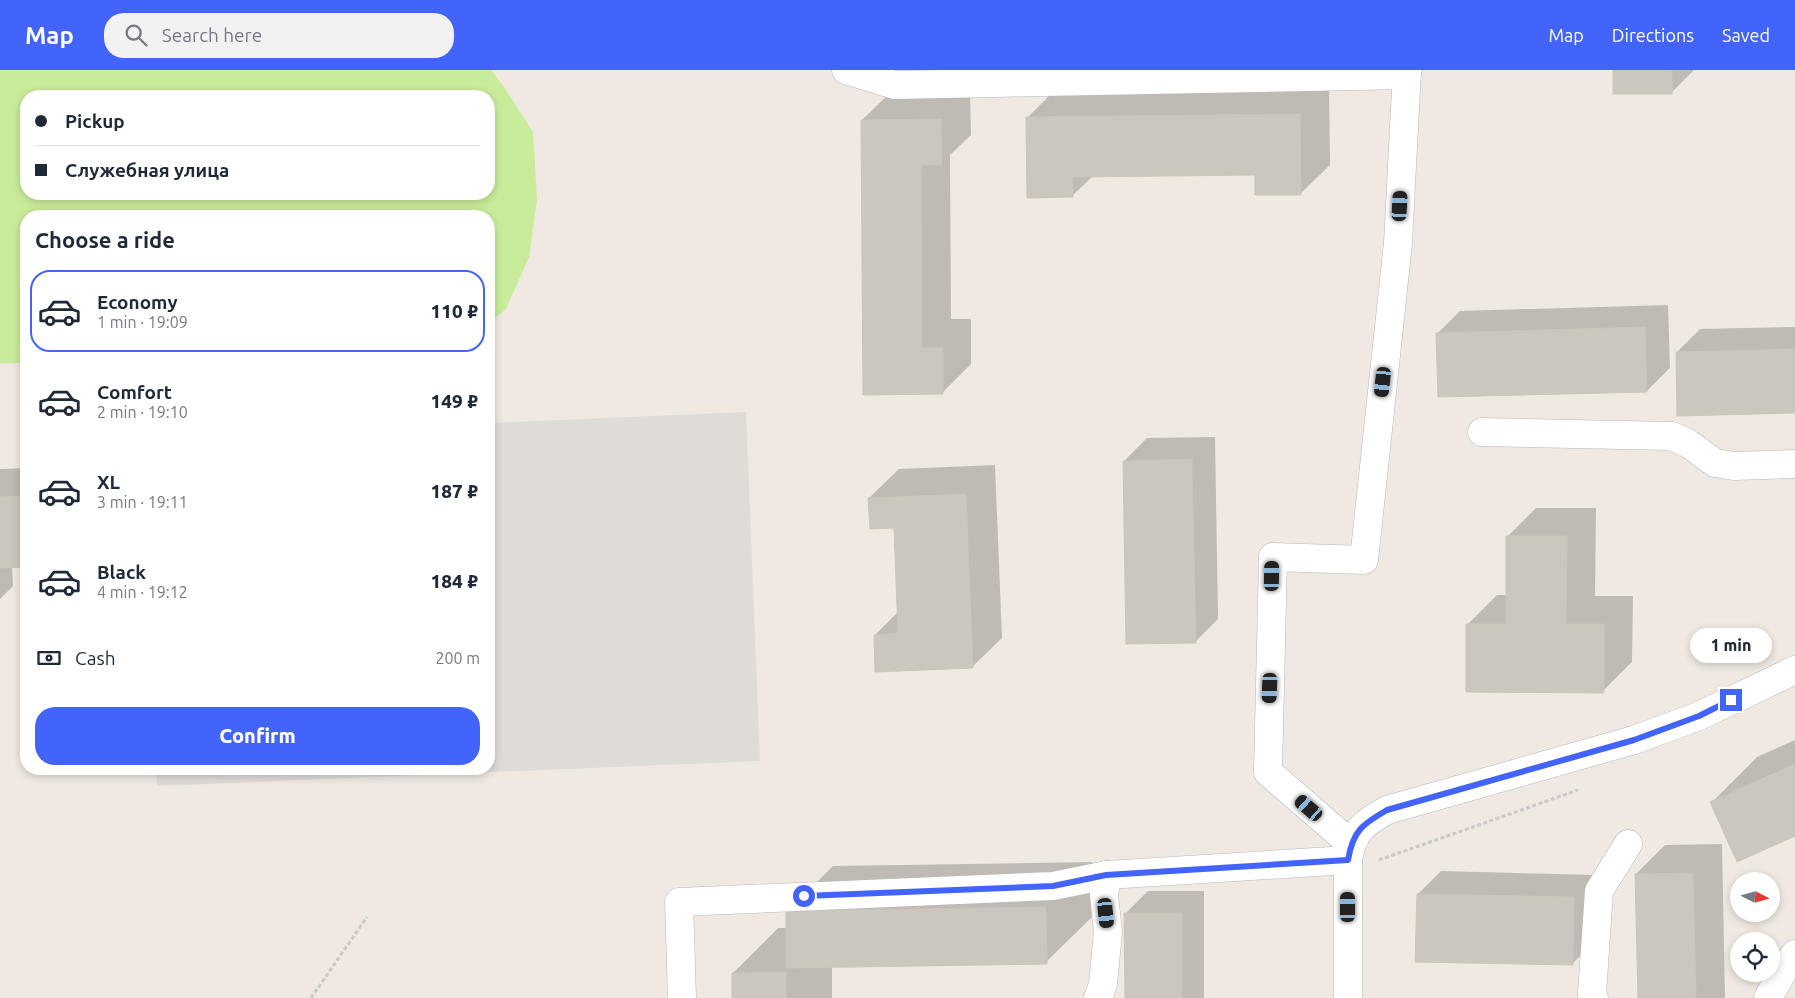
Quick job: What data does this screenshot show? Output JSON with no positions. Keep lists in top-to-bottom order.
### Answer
{
  "north": "right",
  "page": {
    "header": "Map",
    "search": "Search here",
    "nav": ["Map", "Directions", "Saved"],
    "banner": ["Pickup", "Служебная улица"],
    "heading": "Choose a ride",
    "list": [
      {
        "name": "Economy",
        "note": "1 min · 19:09",
        "value": "110 ₽"
      },
      {
        "name": "Comfort",
        "note": "2 min · 19:10",
        "value": "149 ₽"
      },
      {
        "name": "XL",
        "note": "3 min · 19:11",
        "value": "187 ₽"
      },
      {
        "name": "Black",
        "note": "4 min · 19:12",
        "value": "184 ₽"
      }
    ],
    "bubble": "1 min",
    "pay": ["Cash", "200 m"],
    "buttons": "Confirm"
  }
}
